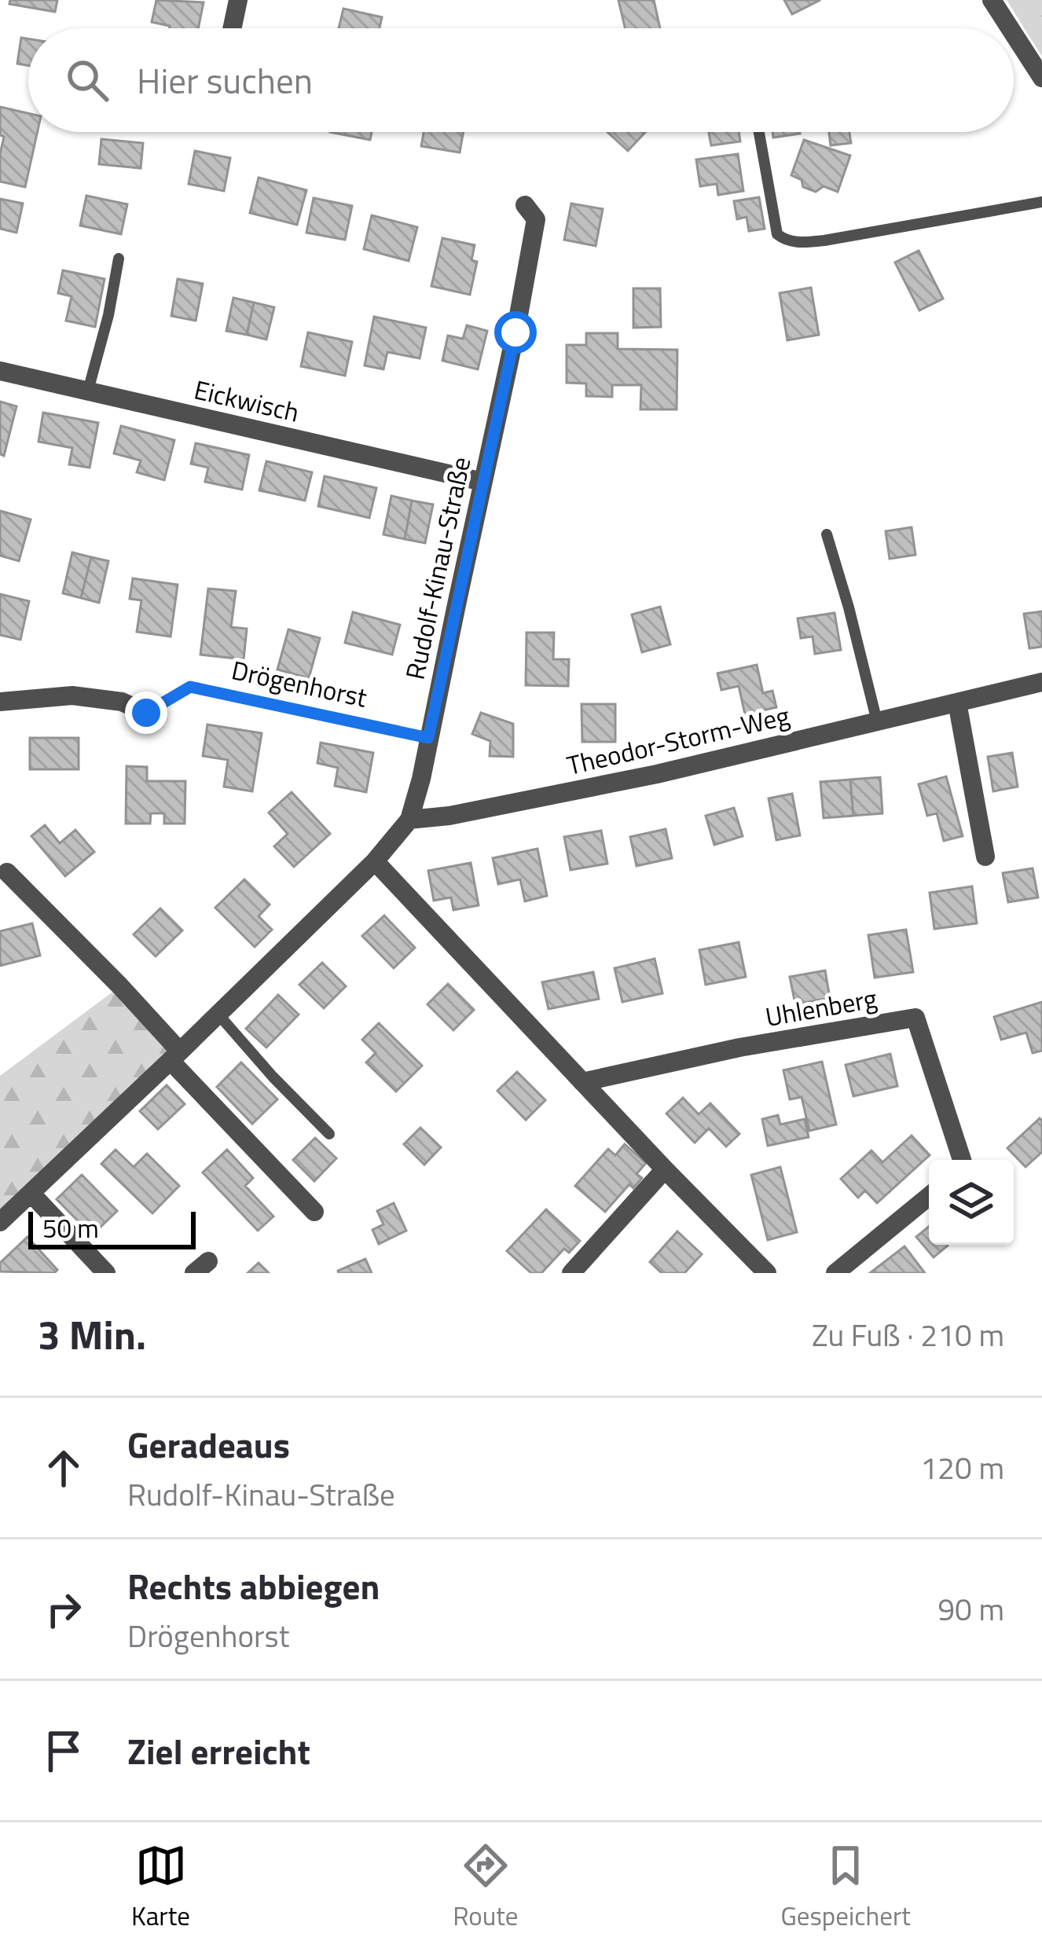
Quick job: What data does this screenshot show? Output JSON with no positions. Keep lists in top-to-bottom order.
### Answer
{
  "streets": {
    "street": [
      "Eickwisch",
      "Rudolf-Kinau-Straße",
      "Theodor-Storm-Weg",
      "Uhlenberg"
    ],
    "path": ["Drögenhorst"]
  },
  "crossings": [
    ["Eickwisch", "Rudolf-Kinau-Straße"],
    ["Rudolf-Kinau-Straße", "Drögenhorst"],
    ["Rudolf-Kinau-Straße", "Theodor-Storm-Weg"]
  ],
  "scale_bar": "50 m",
  "page": {
    "search": "Hier suchen",
    "scale": "50 m",
    "heading": ["3 Min.", "Zu Fuß · 210 m"],
    "list": [
      ["Geradeaus", "Rudolf-Kinau-Straße", "120 m"],
      ["Rechts abbiegen", "Drögenhorst", "90 m"],
      "Ziel erreicht"
    ],
    "nav": ["Karte", "Route", "Gespeichert"]
  }
}
